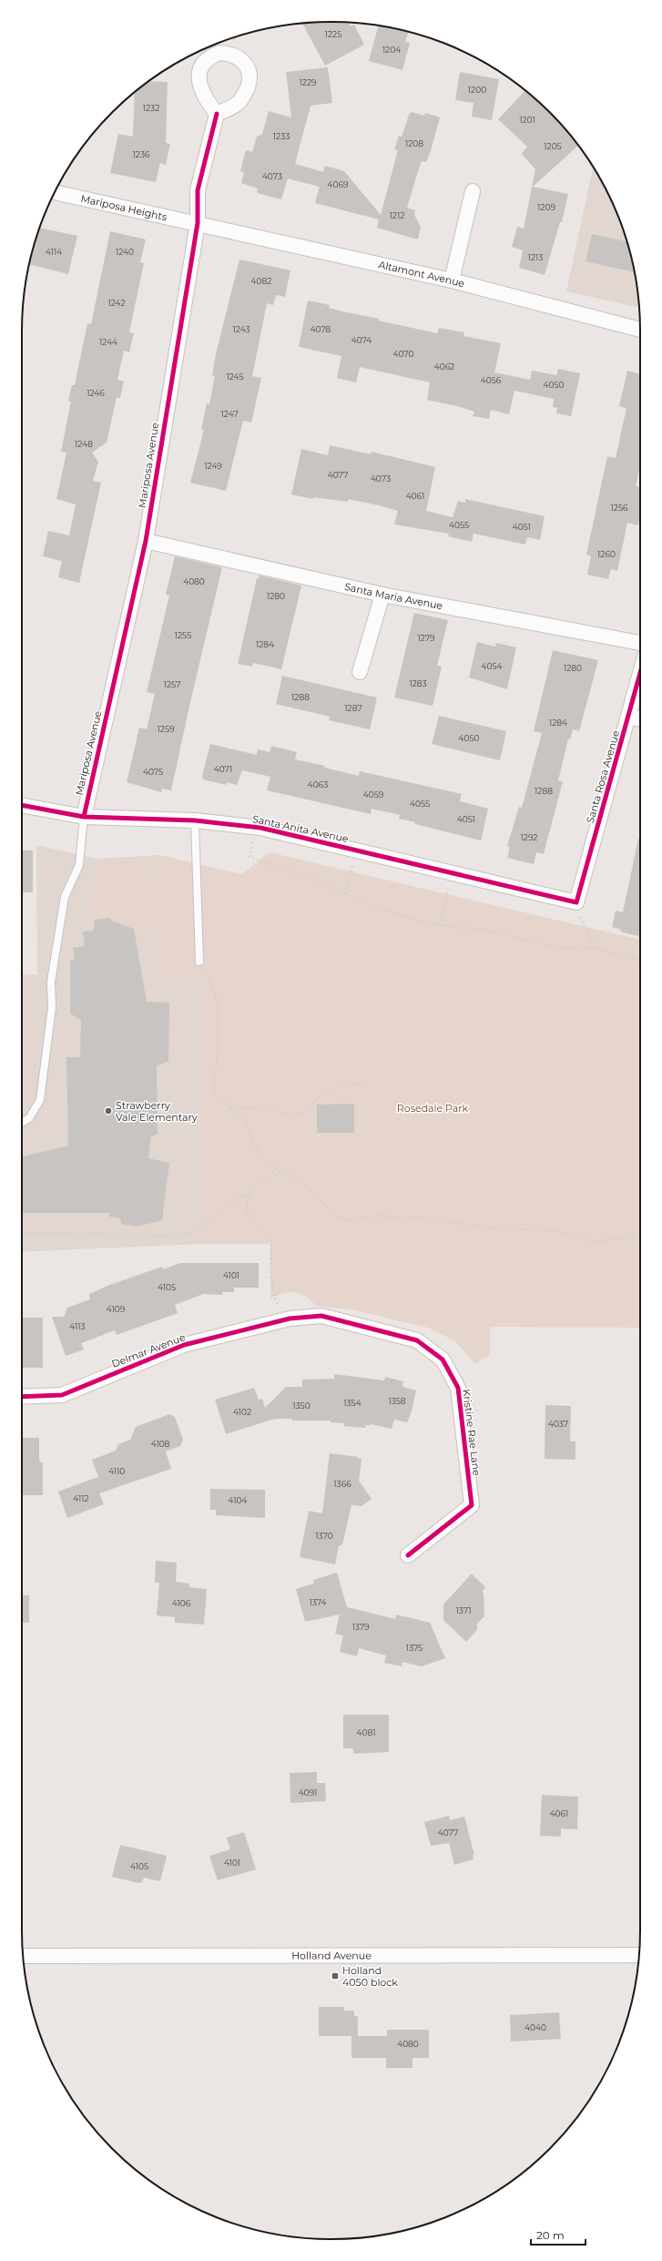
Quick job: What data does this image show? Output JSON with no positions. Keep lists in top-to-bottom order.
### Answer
{
  "streets": {
    "street": [
      "Mariposa Heights",
      "Altamont Avenue",
      "Mariposa Avenue",
      "Santa Maria Avenue",
      "Santa Rosa Avenue",
      "Santa Anita Avenue",
      "Delmar Avenue",
      "Kristine Rae Lane",
      "Holland Avenue"
    ]
  },
  "crossings": [
    ["Mariposa Heights", "Altamont Avenue"],
    ["Mariposa Heights", "Mariposa Avenue"],
    ["Altamont Avenue", "Mariposa Avenue"],
    ["Mariposa Avenue", "Santa Maria Avenue"],
    ["Mariposa Avenue", "Santa Anita Avenue"],
    ["Santa Rosa Avenue", "Santa Anita Avenue"],
    ["Delmar Avenue", "Kristine Rae Lane"]
  ],
  "parks": ["Rosedale Park"],
  "places": {
    "other": ["Strawberry Vale Elementary"],
    "transit": ["Holland 4050 block"]
  },
  "house_numbers": [
    "1225",
    "1204",
    "1229",
    "1200",
    "1232",
    "1201",
    "1233",
    "1208",
    "1205",
    "1236",
    "4073",
    "4069",
    "1209",
    "1212",
    "4114",
    "1240",
    "1213",
    "4082",
    "1242",
    "1243",
    "4078",
    "4074",
    "1244",
    "4070",
    "4062",
    "1245",
    "4056",
    "4050",
    "1246",
    "1247",
    "1248",
    "1249",
    "4077",
    "4073",
    "4061",
    "1256",
    "4055",
    "4051",
    "1260",
    "4080",
    "1280",
    "1255",
    "1279",
    "1284",
    "4054",
    "1280",
    "1283",
    "1257",
    "1288",
    "1287",
    "1284",
    "1259",
    "4050",
    "4071",
    "4075",
    "4063",
    "1288",
    "4059",
    "4055",
    "4051",
    "1292",
    "4101",
    "4105",
    "4109",
    "4113",
    "1358",
    "1354",
    "1350",
    "4102",
    "4037",
    "4108",
    "4110",
    "1366",
    "4112",
    "4104",
    "1370",
    "1374",
    "4106",
    "1371",
    "1379",
    "1375",
    "4081",
    "4091",
    "4061",
    "4077",
    "4101",
    "4105",
    "4040",
    "4080"
  ],
  "scale_bar": "20 m"
}
